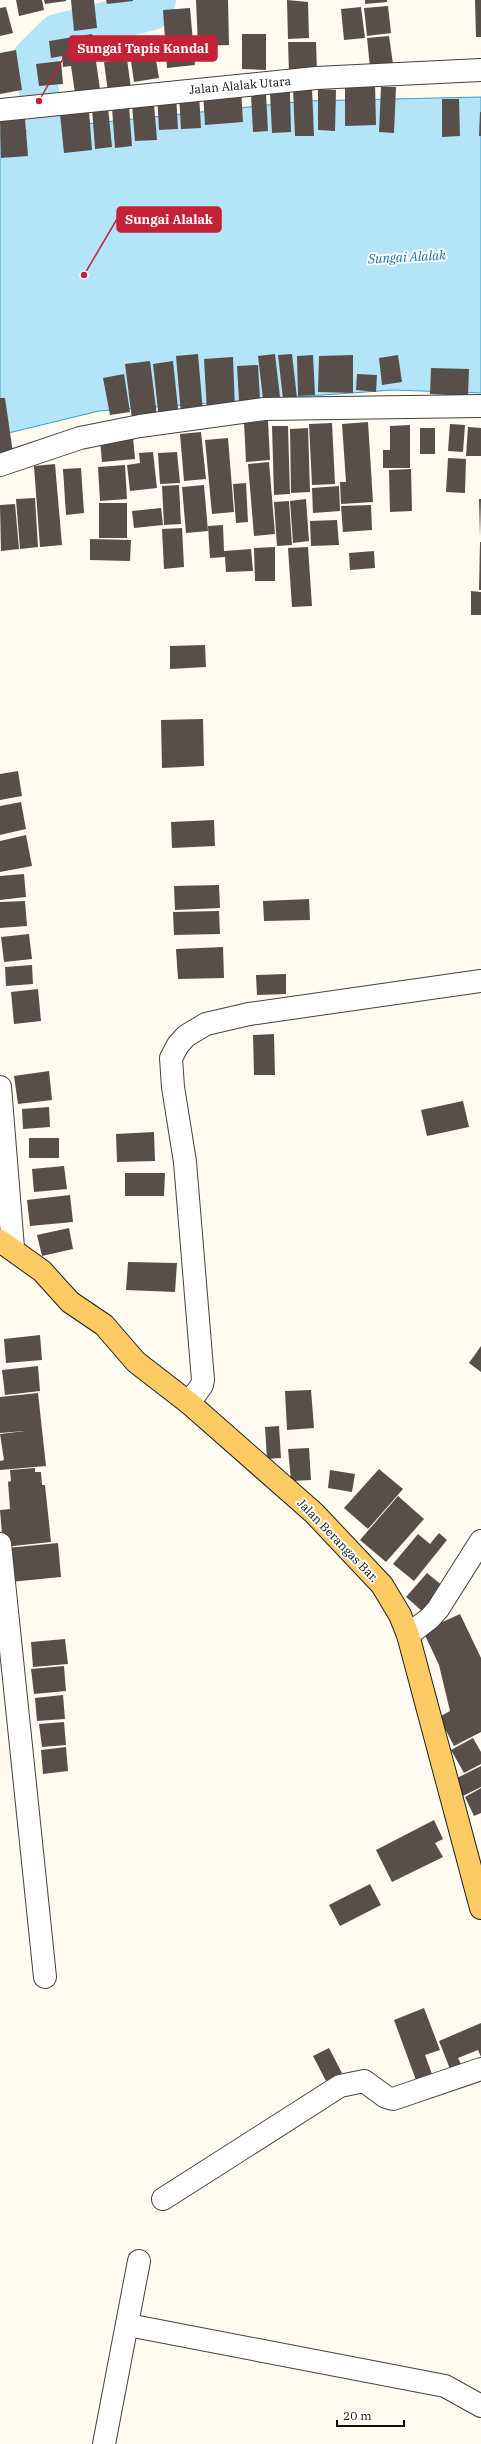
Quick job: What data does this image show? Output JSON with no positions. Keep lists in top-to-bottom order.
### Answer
{
  "streets": {
    "main road": ["Jalan Berangas Bar."],
    "street": ["Jalan Alalak Utara"]
  },
  "water": ["Sungai Alalak"],
  "places": ["Sungai Tapis Kandal", "Sungai Alalak"],
  "scale_bar": "20 m"
}
